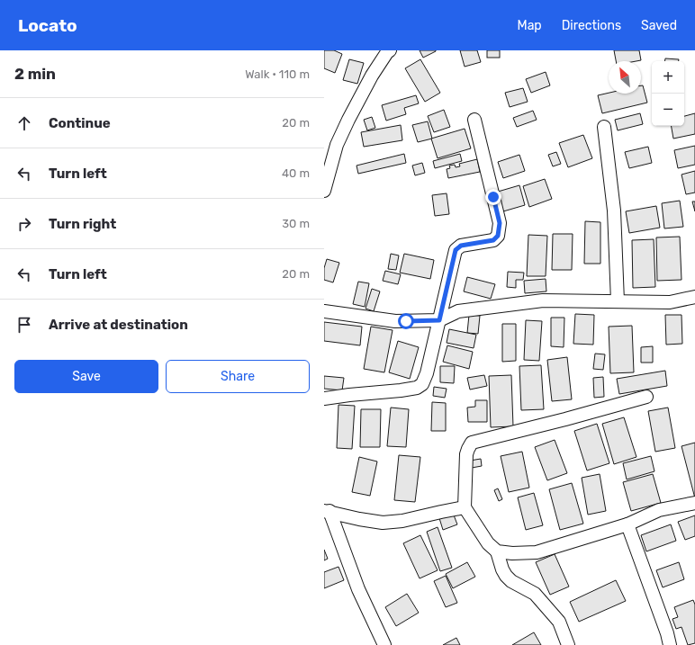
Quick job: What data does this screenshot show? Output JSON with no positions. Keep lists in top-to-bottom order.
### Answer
{
  "north": "top left",
  "page": {
    "header": "Locato",
    "nav": ["Map", "Directions", "Saved"],
    "heading": ["2 min", "Walk · 110 m"],
    "map_buttons": ["+", "−"],
    "list": [
      ["Continue", "20 m"],
      ["Turn left", "40 m"],
      ["Turn right", "30 m"],
      ["Turn left", "20 m"],
      "Arrive at destination"
    ],
    "buttons": ["Save", "Share"]
  }
}
